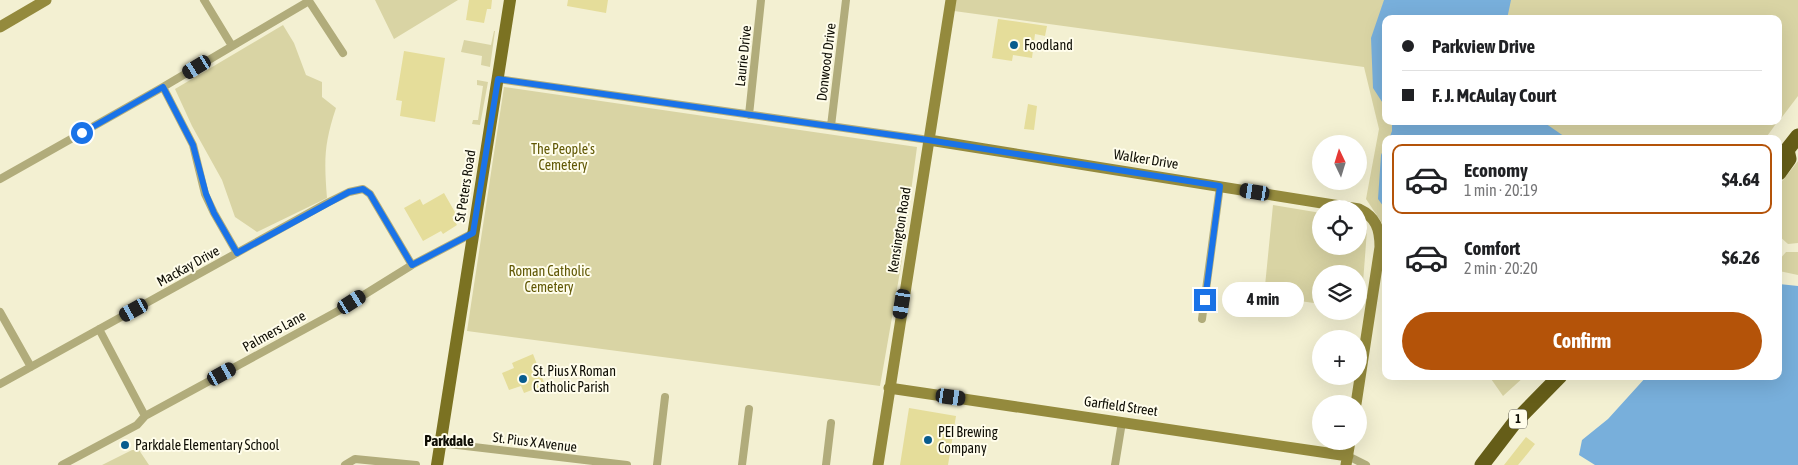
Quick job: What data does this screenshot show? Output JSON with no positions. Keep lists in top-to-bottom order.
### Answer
{
  "streets": {
    "highway": ["1"],
    "main road": ["St Peters Road"],
    "street": [
      "Laurie Drive",
      "Donwood Drive",
      "Walker Drive",
      "Kensington Road",
      "MacKay Drive",
      "Palmers Lane",
      "Garfield Street",
      "St. Pius X Avenue"
    ]
  },
  "crossings": [
    ["Walker Drive", "Kensington Road"],
    ["St Peters Road", "Palmers Lane"],
    ["St Peters Road", "St. Pius X Avenue"],
    ["Kensington Road", "Garfield Street"],
    ["MacKay Drive", "Palmers Lane"]
  ],
  "districts": ["Parkdale"],
  "parks": ["The People's Cemetery", "Roman Catholic Cemetery"],
  "places": [
    "Foodland",
    "St. Pius X Roman Catholic Parish",
    "PEI Brewing Company",
    "Parkdale Elementary School"
  ],
  "north": "top",
  "page": {
    "banner": ["Parkview Drive", "F. J. McAulay Court"],
    "map_buttons": ["+", "−"],
    "list": [
      {
        "name": "Economy",
        "note": "1 min · 20:19",
        "value": "$4.64"
      },
      {
        "name": "Comfort",
        "note": "2 min · 20:20",
        "value": "$6.26"
      }
    ],
    "bubble": "4 min",
    "buttons": "Confirm"
  }
}
